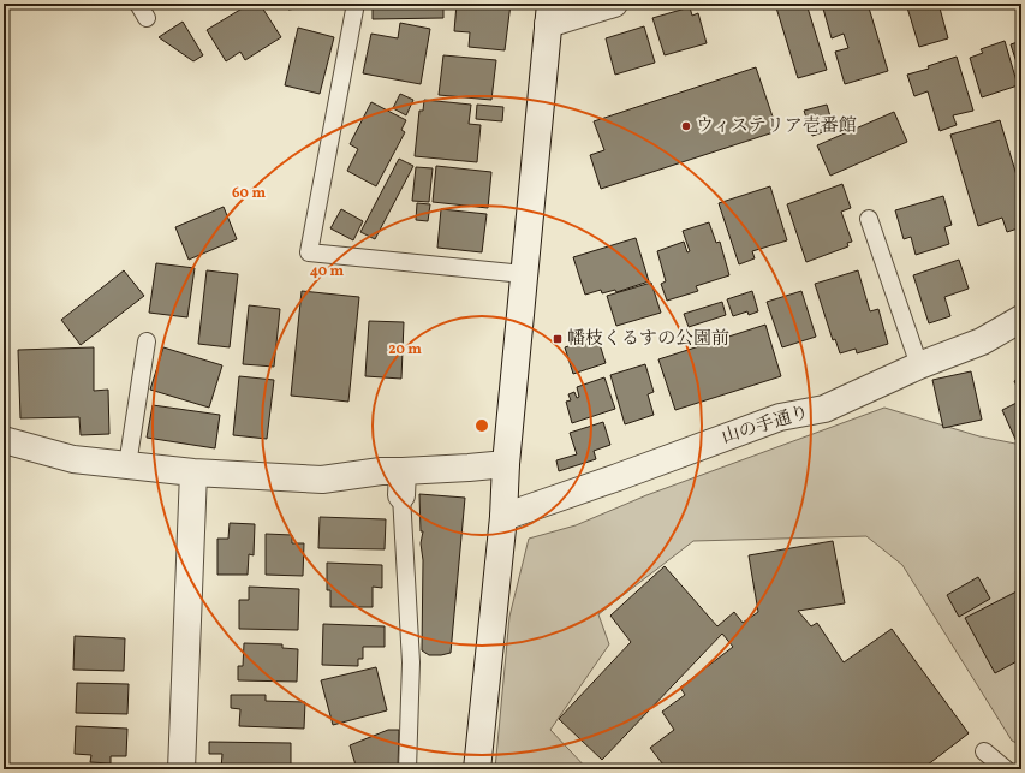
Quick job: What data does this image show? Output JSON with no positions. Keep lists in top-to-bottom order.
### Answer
{
  "streets": {
    "street": ["山の手通り"]
  },
  "places": {
    "other": ["ウィステリア壱番館"],
    "transit": ["幡枝くるすの公園前"]
  },
  "rings": ["60 m", "40 m", "20 m"]
}
